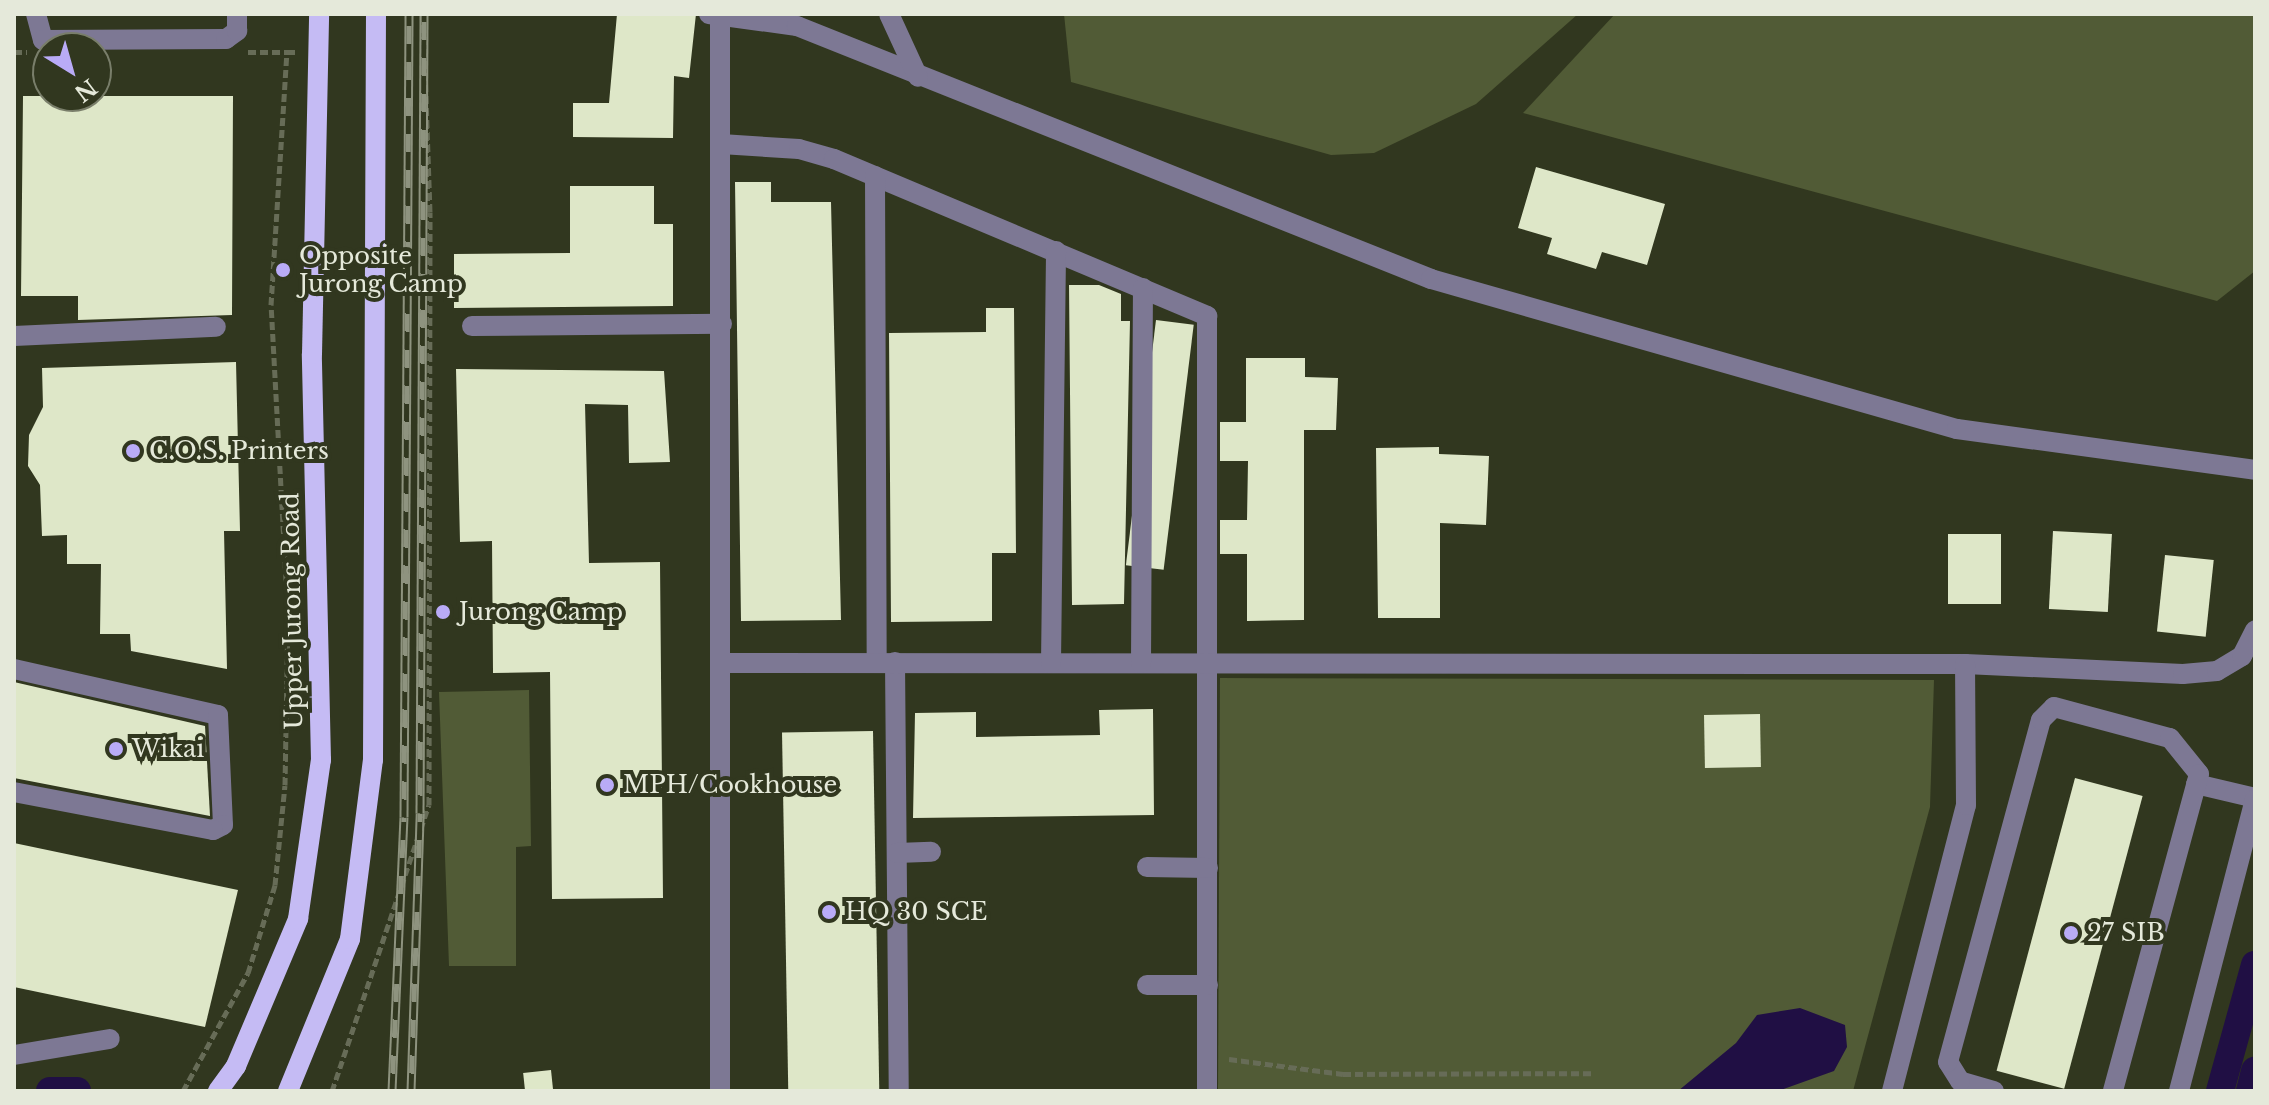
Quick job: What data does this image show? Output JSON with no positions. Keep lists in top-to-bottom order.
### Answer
{
  "streets": {
    "main road": ["Upper Jurong Road"]
  },
  "places": [
    "Opposite Jurong Camp",
    "C.O.S. Printers",
    "Jurong Camp",
    "Wikai",
    "MPH/Cookhouse",
    "HQ 30 SCE",
    "27 SIB"
  ],
  "north": "bottom right"
}
